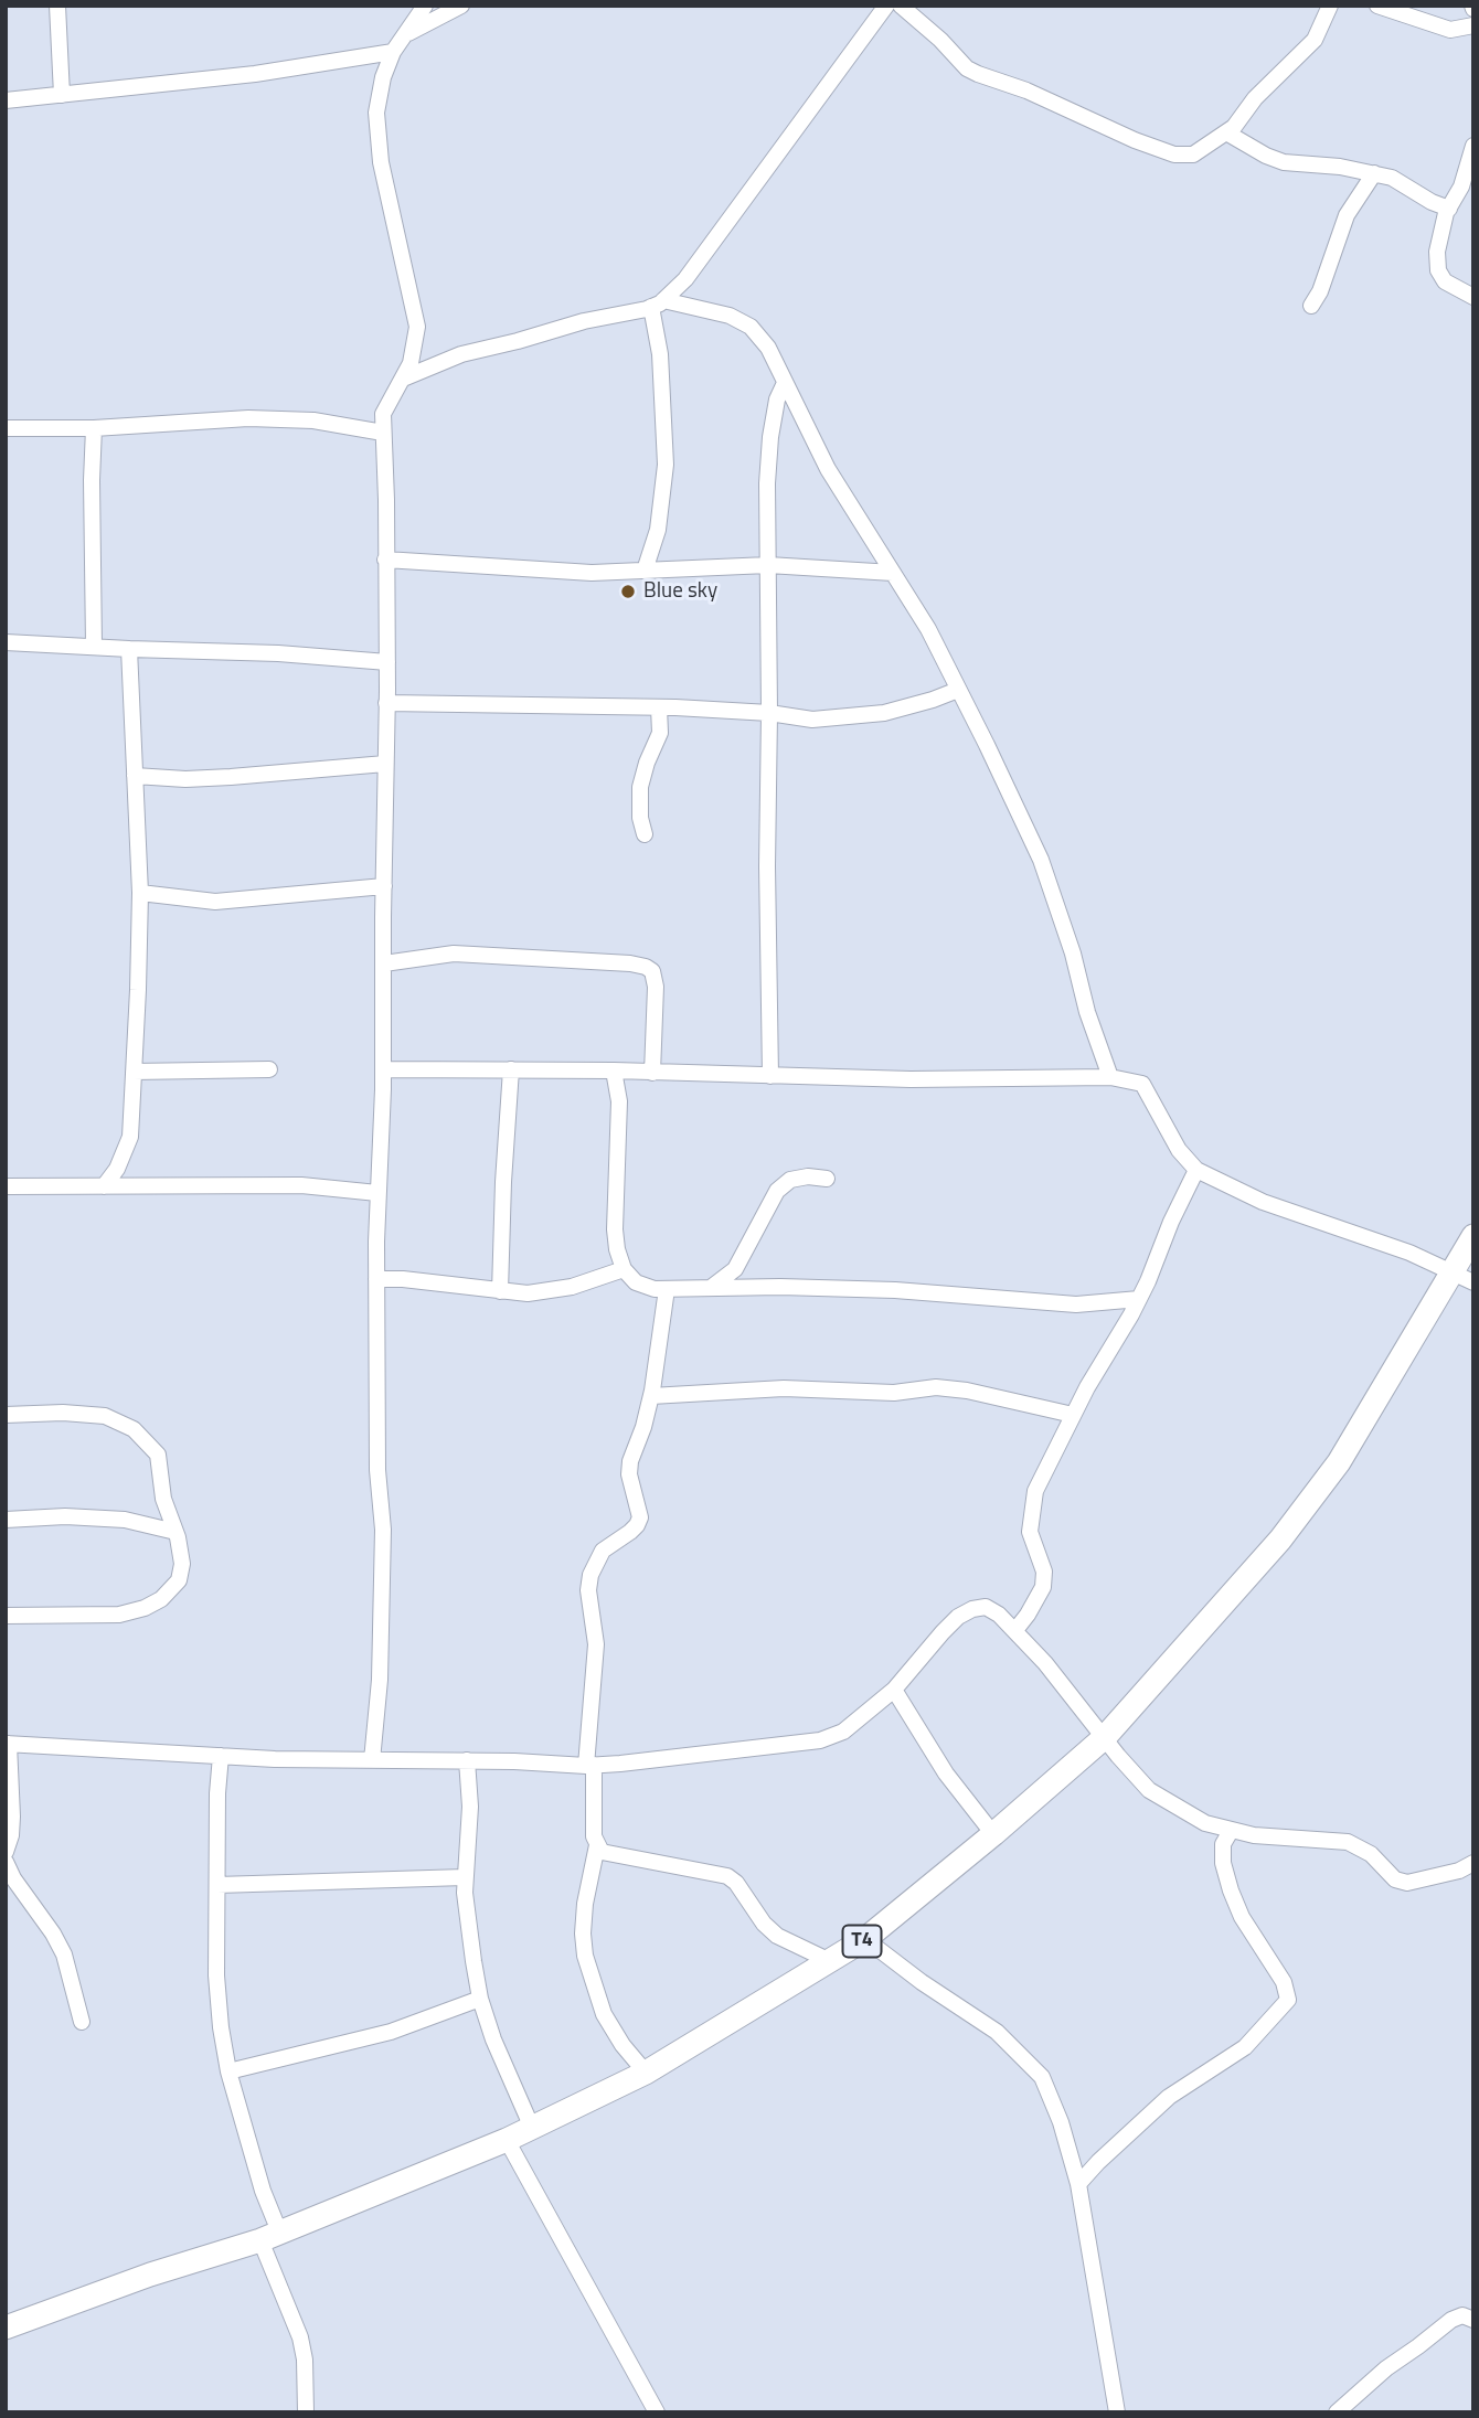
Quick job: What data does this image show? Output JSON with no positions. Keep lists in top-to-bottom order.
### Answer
{
  "streets": {
    "highway": ["T4"]
  },
  "places": ["Blue sky"]
}
